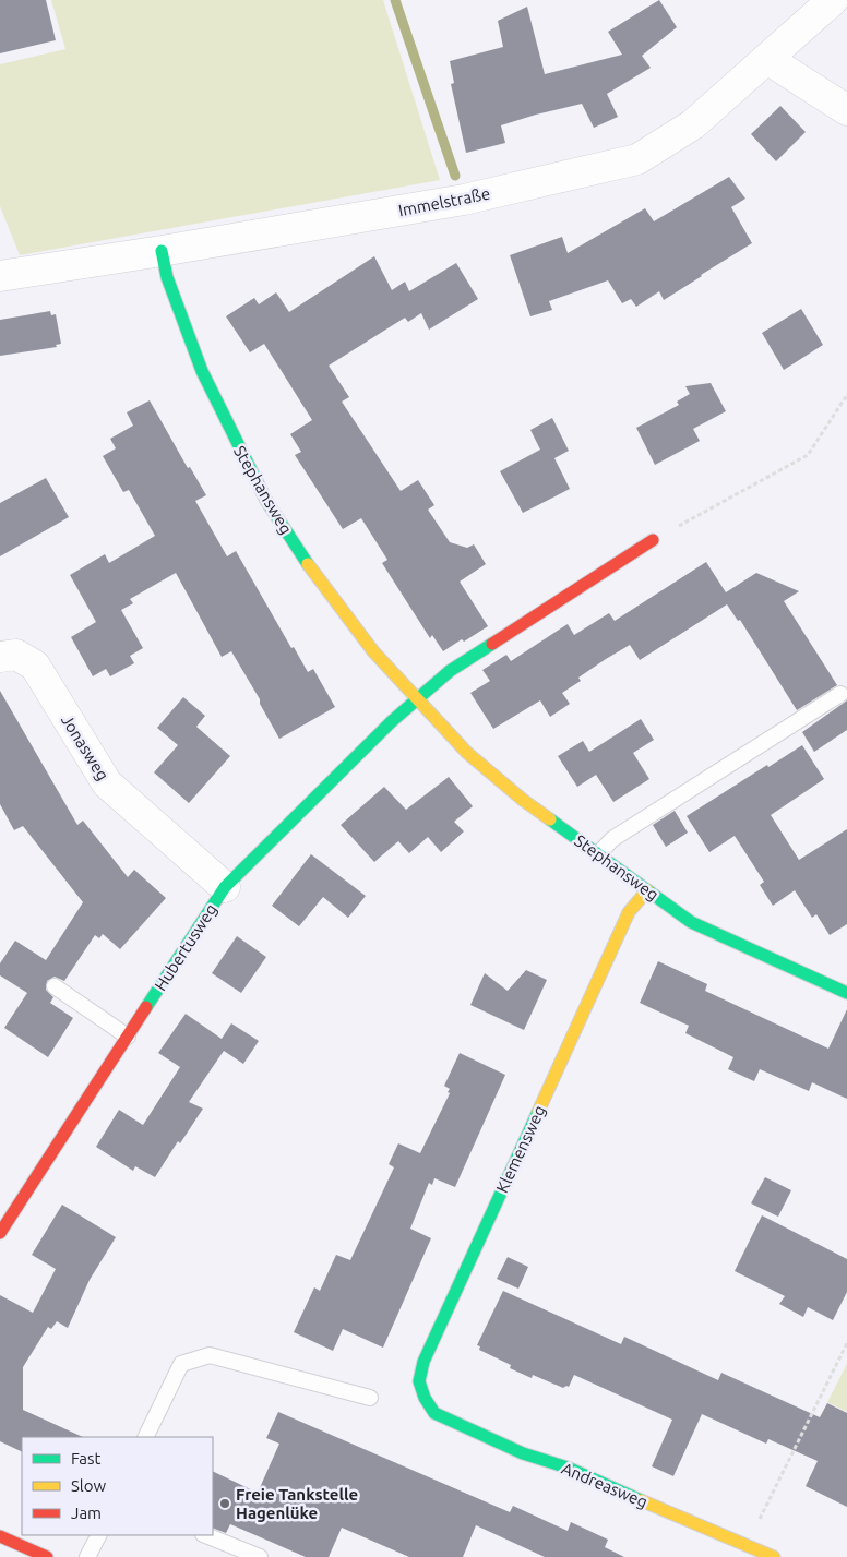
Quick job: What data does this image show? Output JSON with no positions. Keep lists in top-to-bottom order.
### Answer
{
  "streets": {
    "street": [
      "Immelstraße",
      "Stephansweg",
      "Jonasweg",
      "Hubertusweg",
      "Klemensweg",
      "Andreasweg"
    ]
  },
  "crossings": [
    ["Immelstraße", "Stephansweg"],
    ["Stephansweg", "Hubertusweg"],
    ["Stephansweg", "Klemensweg"],
    ["Jonasweg", "Hubertusweg"],
    ["Klemensweg", "Andreasweg"]
  ],
  "places": ["Freie Tankstelle Hagenlüke"],
  "legend": ["Fast", "Slow", "Jam"]
}
